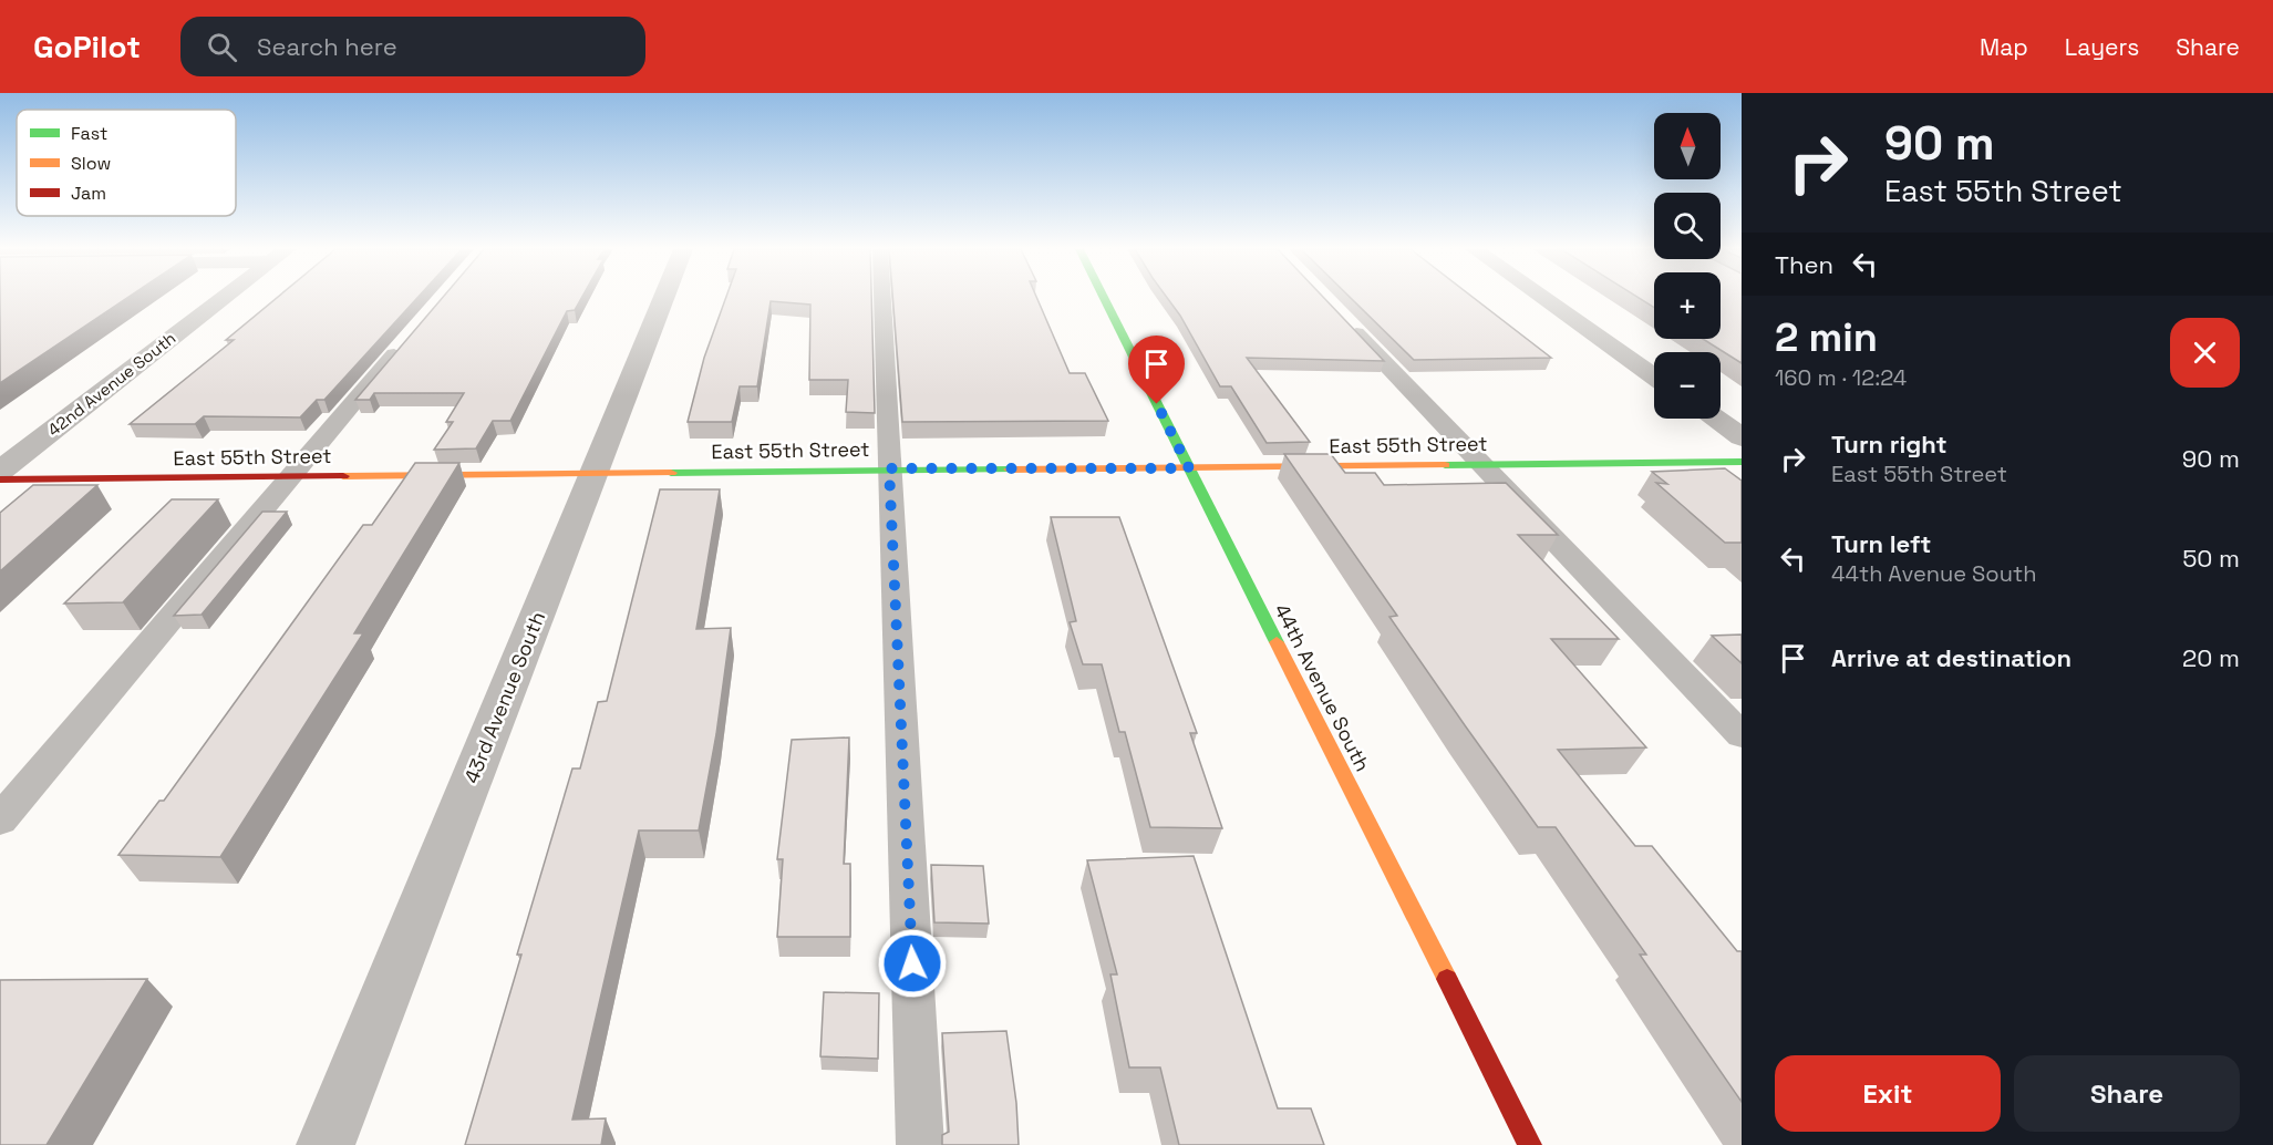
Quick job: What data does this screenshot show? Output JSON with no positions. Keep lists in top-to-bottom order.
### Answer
{
  "streets": {
    "street": [
      "42nd Avenue South",
      "East 55th Street",
      "44th Avenue South",
      "43rd Avenue South"
    ]
  },
  "crossings": [
    ["East 55th Street", "44th Avenue South"],
    ["East 55th Street", "43rd Avenue South"]
  ],
  "legend": ["Fast", "Slow", "Jam"],
  "north": "top",
  "page": {
    "header": "GoPilot",
    "search": "Search here",
    "nav": ["Map", "Layers", "Share"],
    "turn": ["90 m", "East 55th Street"],
    "map_buttons": ["+", "−"],
    "then": "Then",
    "heading": ["2 min", "160 m · 12:24"],
    "list": [
      {
        "name": "Turn right",
        "note": "East 55th Street",
        "value": "90 m"
      },
      {
        "name": "Turn left",
        "note": "44th Avenue South",
        "value": "50 m"
      },
      {
        "name": "Arrive at destination",
        "value": "20 m"
      }
    ],
    "buttons": ["Exit", "Share"]
  }
}
